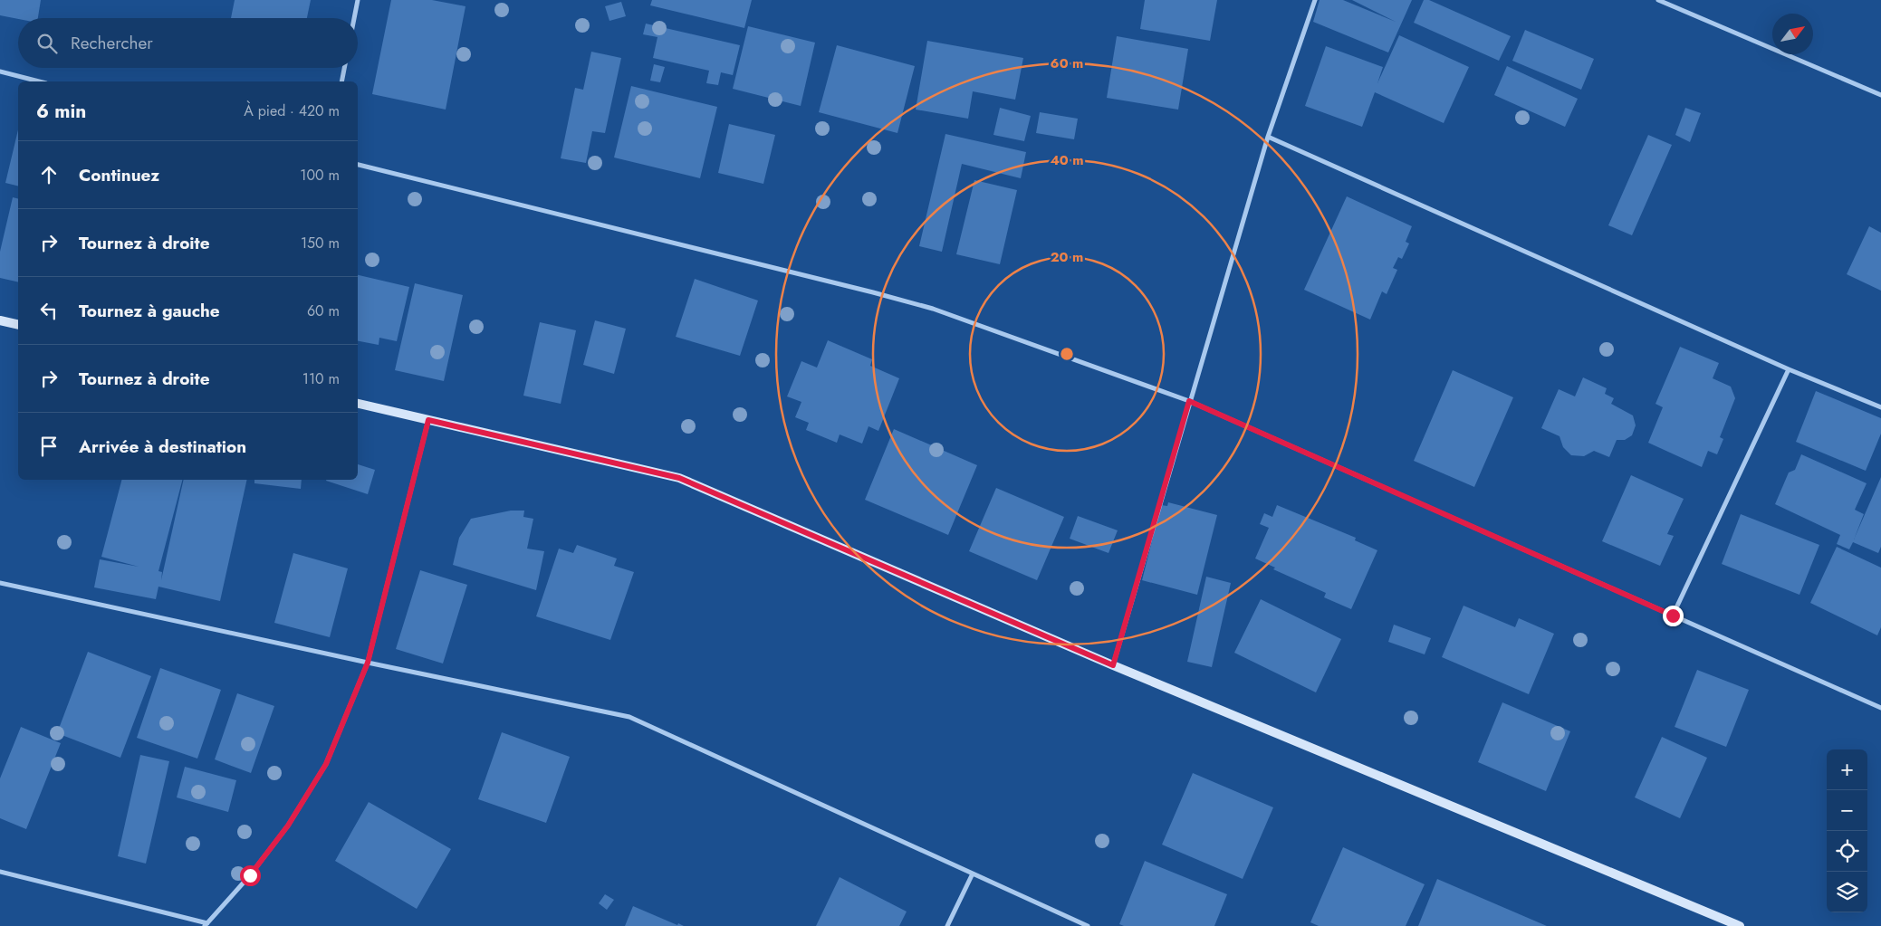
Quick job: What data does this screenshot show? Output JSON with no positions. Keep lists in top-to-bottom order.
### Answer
{
  "north": "top right",
  "page": {
    "search": "Rechercher",
    "heading": ["6 min", "À pied · 420 m"],
    "list": [
      ["Continuez", "100 m"],
      ["Tournez à droite", "150 m"],
      ["Tournez à gauche", "60 m"],
      ["Tournez à droite", "110 m"],
      "Arrivée à destination"
    ],
    "map_buttons": ["+", "−"]
  },
  "rings": ["60 m", "40 m", "20 m"]
}
